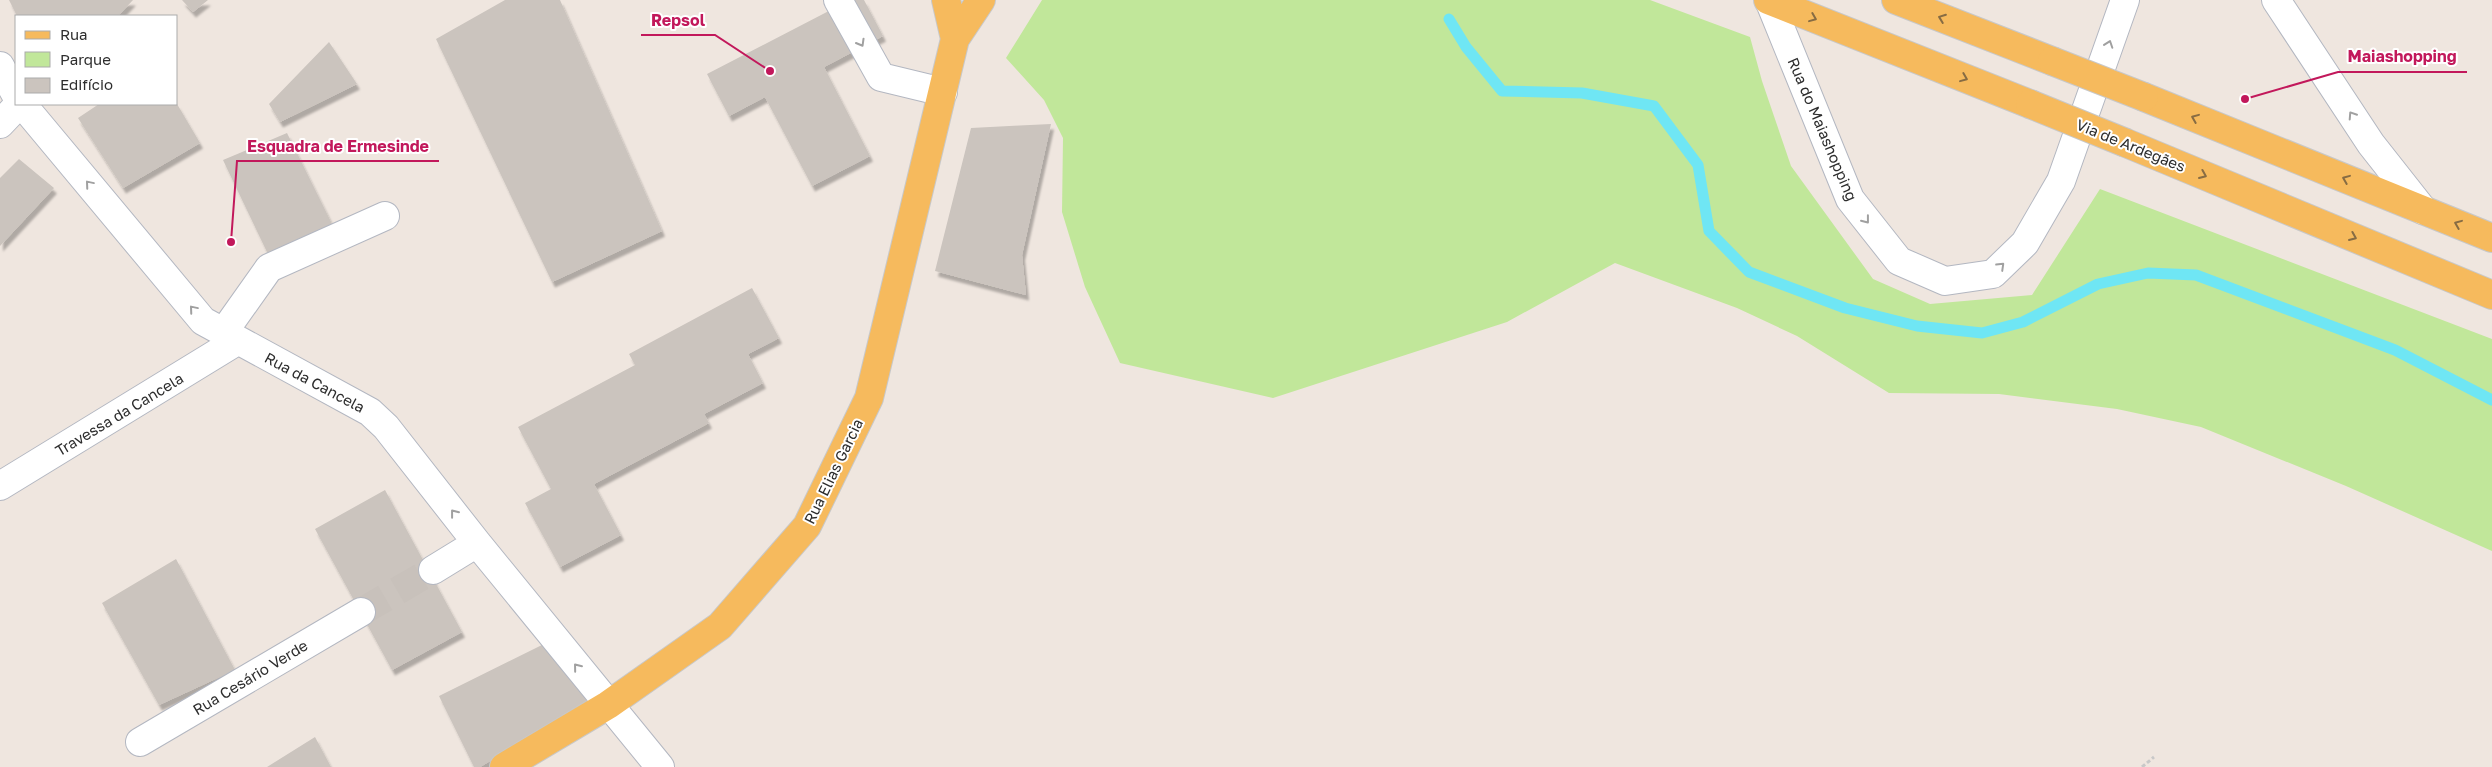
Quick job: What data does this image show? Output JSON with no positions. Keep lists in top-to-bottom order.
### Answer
{
  "streets": {
    "main road": ["Via de Ardegães", "Rua Elias Garcia"],
    "street": [
      "Rua do Maiashopping",
      "Rua da Cancela",
      "Travessa da Cancela",
      "Rua Cesário Verde"
    ]
  },
  "crossings": [
    ["Rua do Maiashopping", "Via de Ardegães"],
    ["Rua da Cancela", "Travessa da Cancela"],
    ["Rua da Cancela", "Rua Elias Garcia"]
  ],
  "one_way": ["Rua da Cancela"],
  "places": ["Repsol", "Maiashopping", "Esquadra de Ermesinde"],
  "legend": ["Rua", "Parque", "Edifício"]
}
